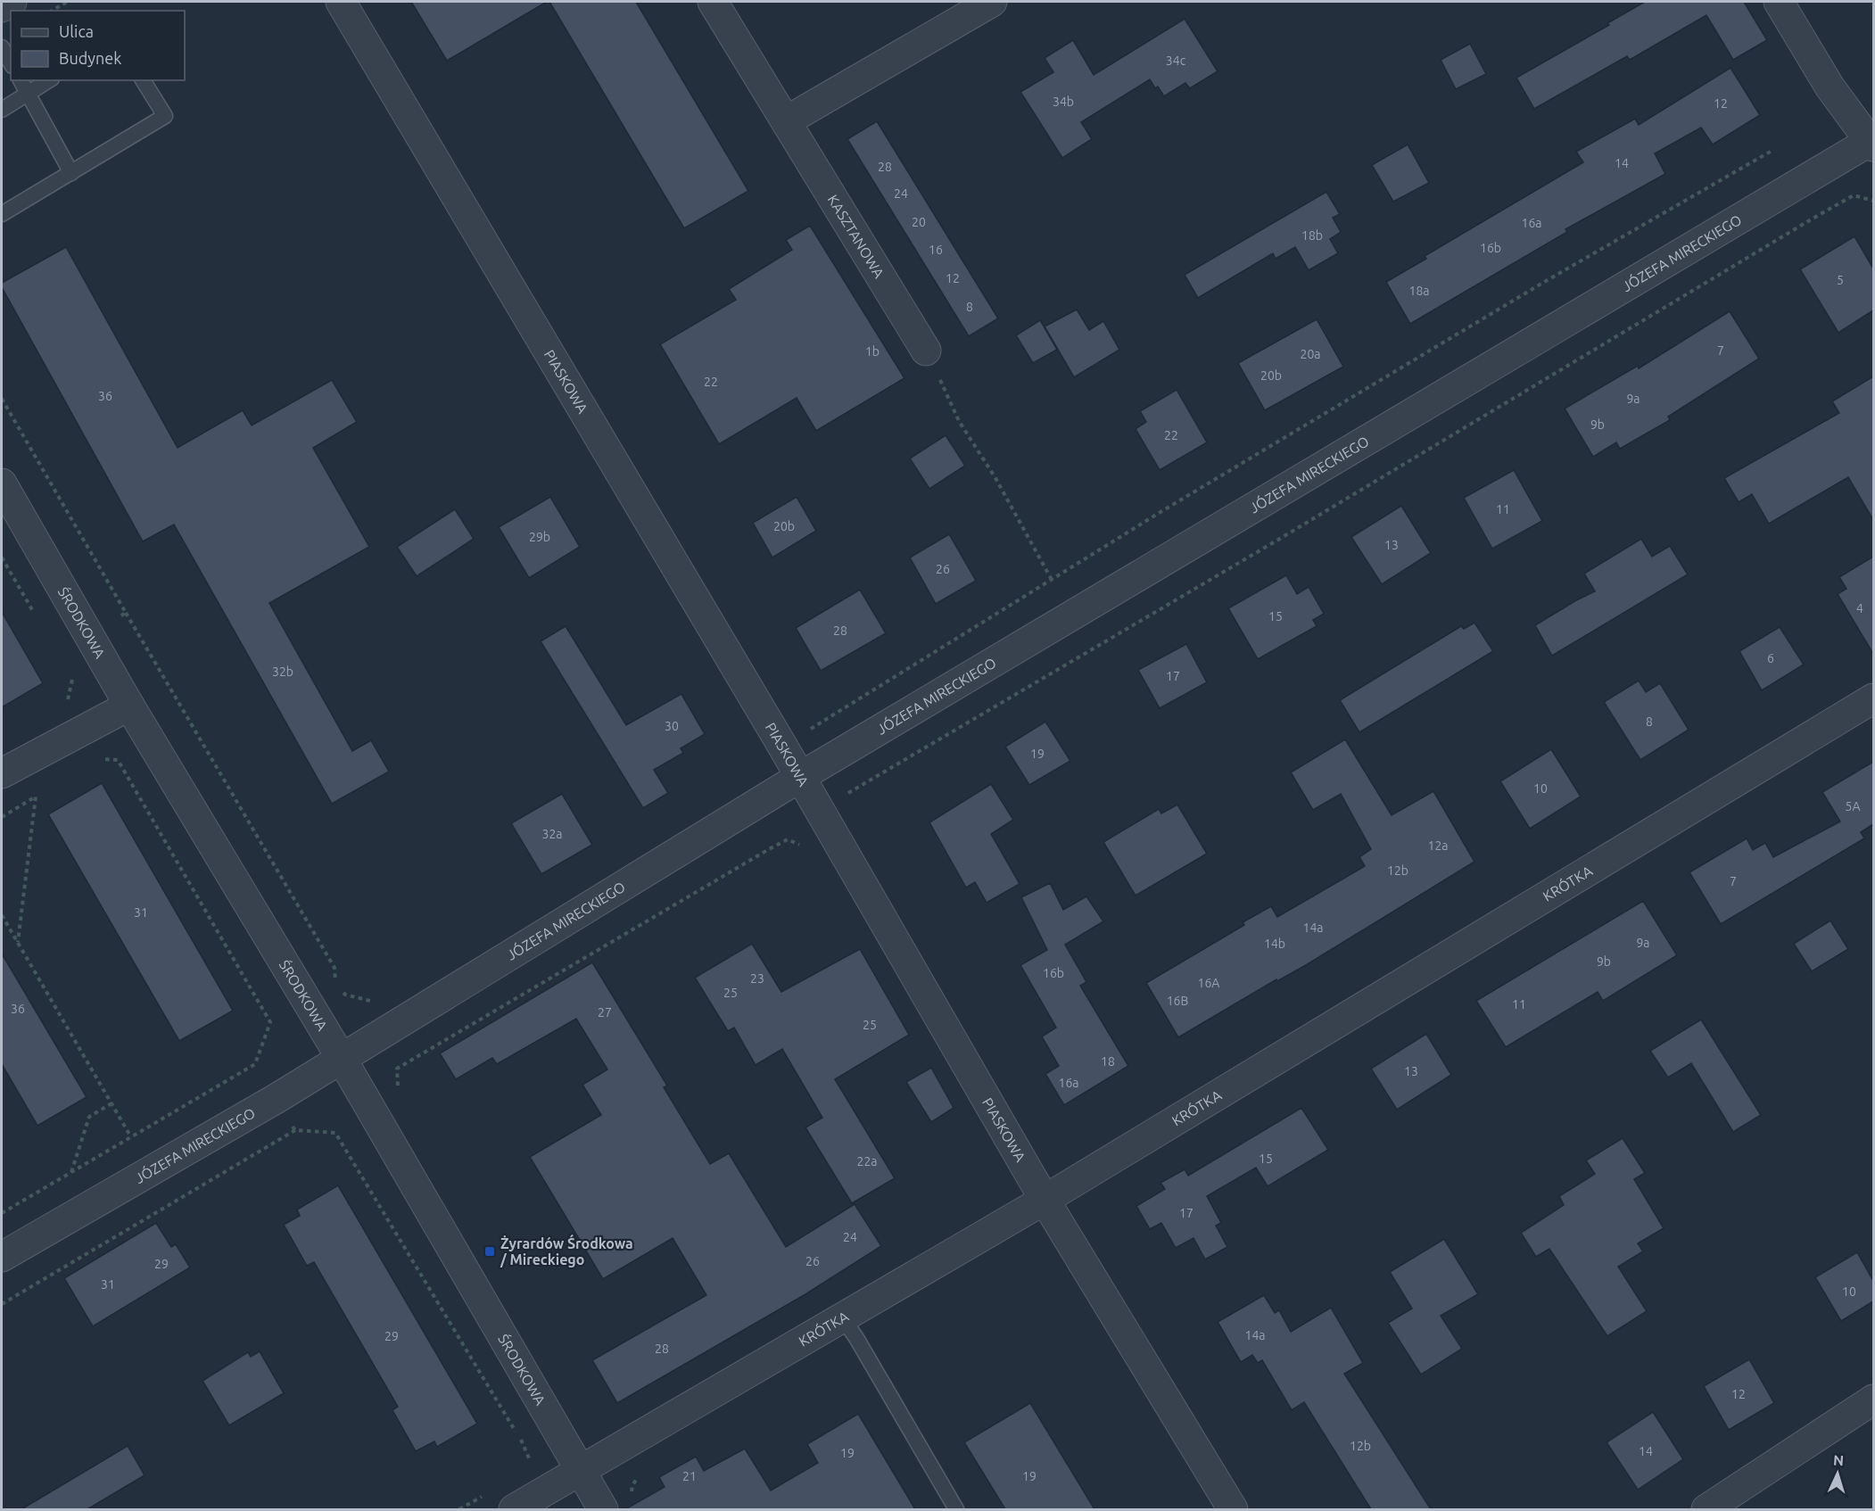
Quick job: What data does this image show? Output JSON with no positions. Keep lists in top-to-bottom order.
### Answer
{
  "streets": {
    "street": [
      "KASZTANOWA",
      "JÓZEFA MIRECKIEGO",
      "PIASKOWA",
      "ŚRODKOWA",
      "KRÓTKA"
    ]
  },
  "crossings": [
    ["JÓZEFA MIRECKIEGO", "PIASKOWA"],
    ["JÓZEFA MIRECKIEGO", "ŚRODKOWA"],
    ["PIASKOWA", "KRÓTKA"],
    ["ŚRODKOWA", "KRÓTKA"]
  ],
  "places": {
    "transit": ["Żyrardów Środkowa / Mireckiego"]
  },
  "house_numbers": [
    "34c",
    "34b",
    "12",
    "14",
    "28",
    "24",
    "20",
    "16a",
    "18b",
    "16b",
    "16",
    "12",
    "5",
    "18a",
    "8",
    "7",
    "1b",
    "20a",
    "20b",
    "22",
    "36",
    "9a",
    "9b",
    "22",
    "11",
    "20b",
    "29b",
    "13",
    "26",
    "4",
    "15",
    "28",
    "6",
    "32b",
    "17",
    "8",
    "30",
    "19",
    "10",
    "5A",
    "32a",
    "12a",
    "12b",
    "7",
    "31",
    "14a",
    "9a",
    "14b",
    "9b",
    "16b",
    "23",
    "16A",
    "25",
    "16B",
    "11",
    "36",
    "27",
    "25",
    "18",
    "13",
    "16a",
    "15",
    "22a",
    "17",
    "24",
    "26",
    "29",
    "31",
    "10",
    "14a",
    "29",
    "28",
    "12",
    "12b",
    "14",
    "19",
    "21",
    "19"
  ],
  "legend": ["Ulica", "Budynek"],
  "north": "top"
}
